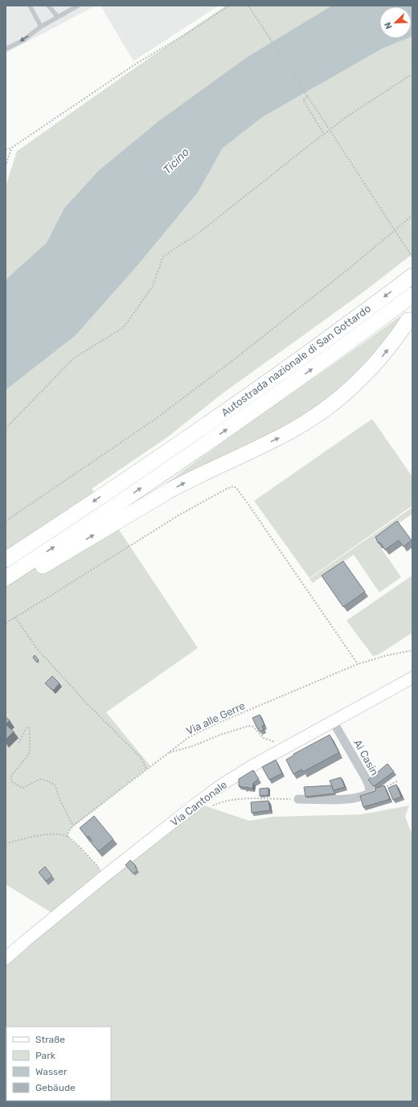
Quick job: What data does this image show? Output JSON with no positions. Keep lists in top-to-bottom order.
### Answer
{
  "streets": {
    "highway": ["Autostrada nazionale di San Gottardo"],
    "main road": ["Via Cantonale"],
    "street": ["Ai Casin"],
    "path": ["Via alle Gerre"]
  },
  "crossings": [
    ["Ai Casin", "Via Cantonale"]
  ],
  "water": ["Ticino"],
  "legend": [
    "Straße",
    "Park",
    "Wasser",
    "Gebäude"
  ],
  "north": "bottom left"
}
